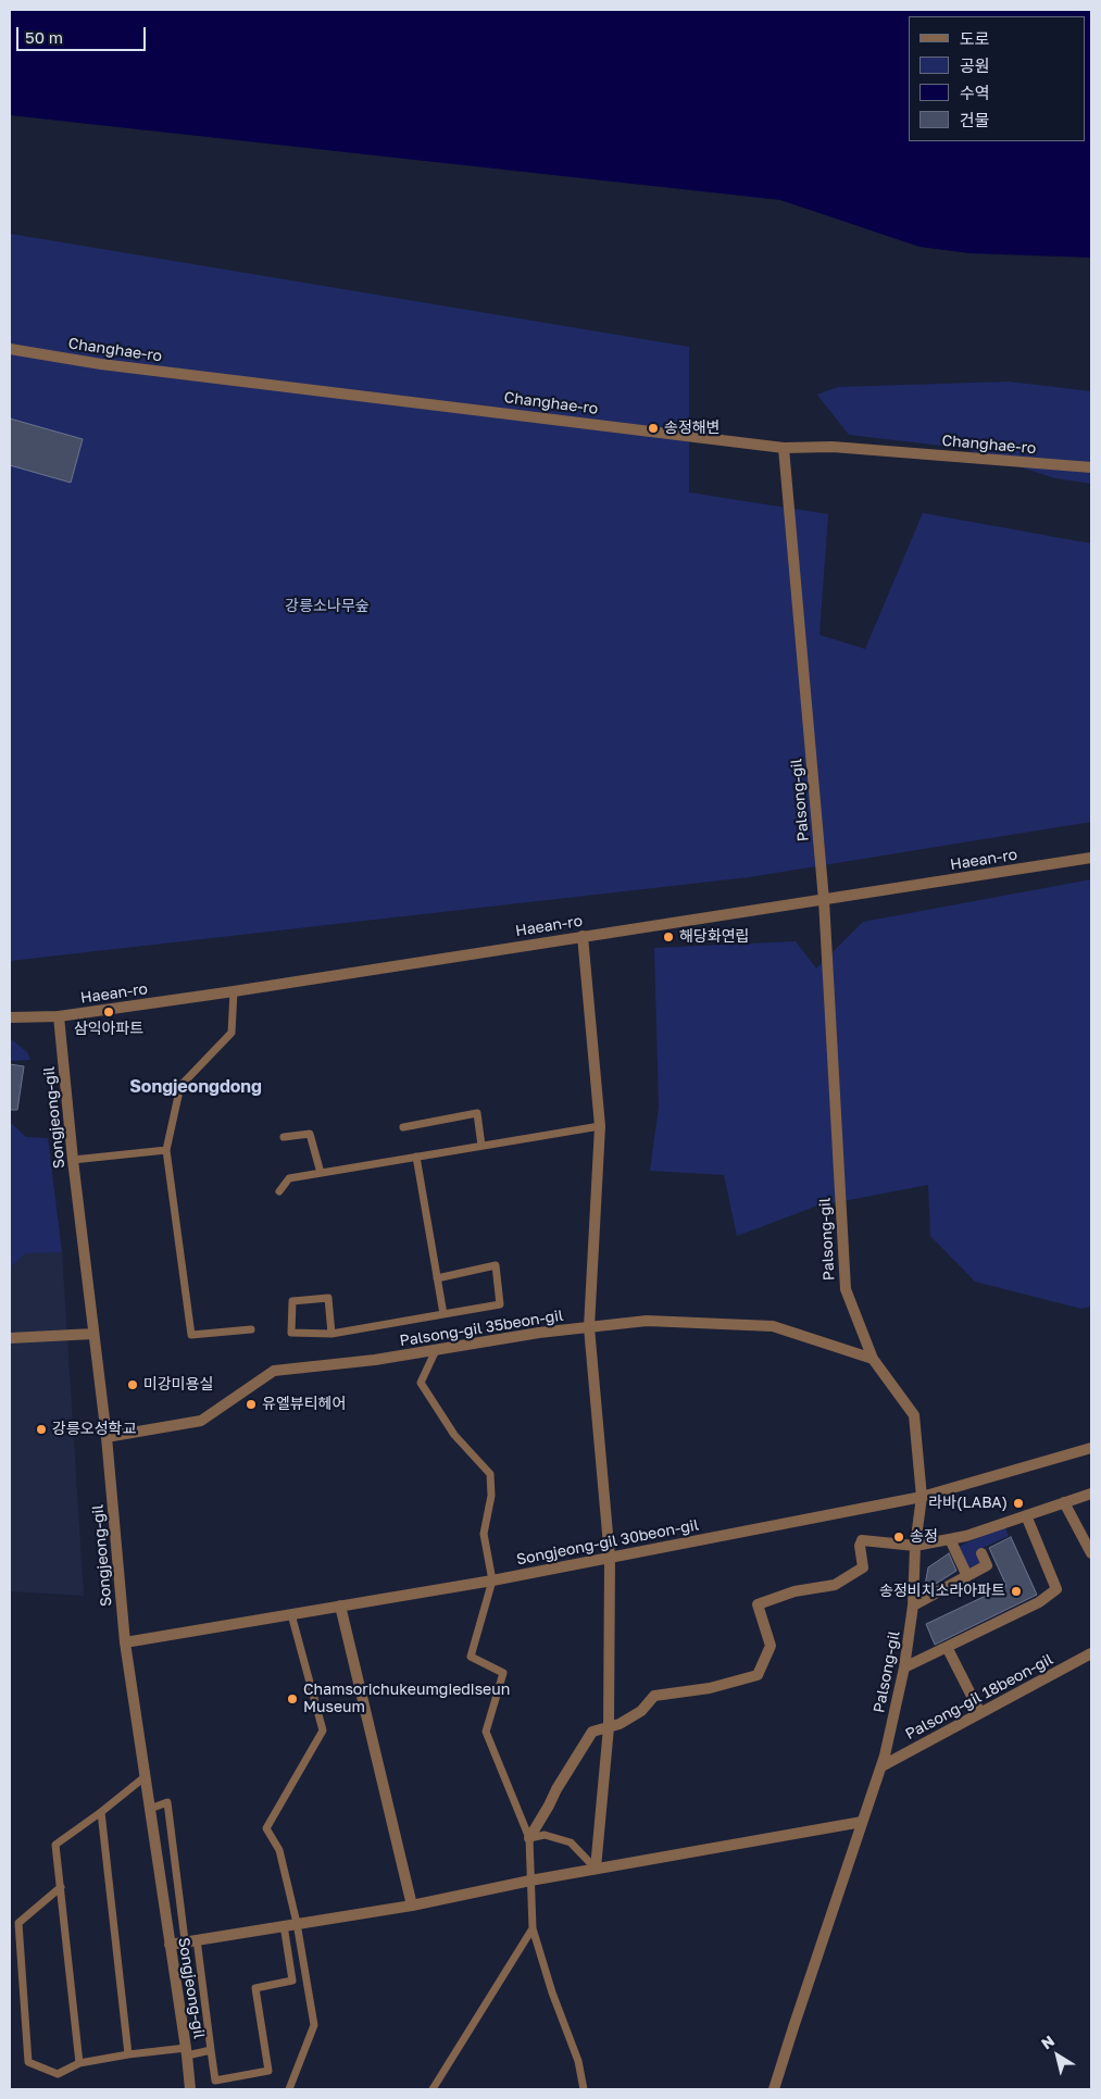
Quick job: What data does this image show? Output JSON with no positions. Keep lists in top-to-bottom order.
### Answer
{
  "streets": {
    "street": [
      "Changhae-ro",
      "Palsong-gil",
      "Haean-ro",
      "Songjeong-gil",
      "Palsong-gil 35beon-gil",
      "Songjeong-gil 30beon-gil",
      "Palsong-gil 18beon-gil"
    ]
  },
  "crossings": [
    ["Changhae-ro", "Palsong-gil"],
    ["Palsong-gil", "Haean-ro"],
    ["Palsong-gil", "Palsong-gil 35beon-gil"],
    ["Palsong-gil", "Songjeong-gil 30beon-gil"],
    ["Palsong-gil", "Palsong-gil 18beon-gil"],
    ["Haean-ro", "Songjeong-gil"],
    ["Songjeong-gil", "Palsong-gil 35beon-gil"],
    ["Songjeong-gil", "Songjeong-gil 30beon-gil"]
  ],
  "districts": ["Songjeongdong"],
  "parks": ["강릉소나무숲"],
  "places": [
    "송정해변",
    "해당화연립",
    "삼익아파트",
    "미강미용실",
    "유엘뷰티헤어",
    "강릉오성학교",
    "라바(LABA)",
    "송정",
    "송정비치소라아파트",
    "Chamsorichukeumgiediseun Museum"
  ],
  "legend": [
    "도로",
    "공원",
    "수역",
    "건물"
  ],
  "scale_bar": "50 m",
  "north": "top left"
}
